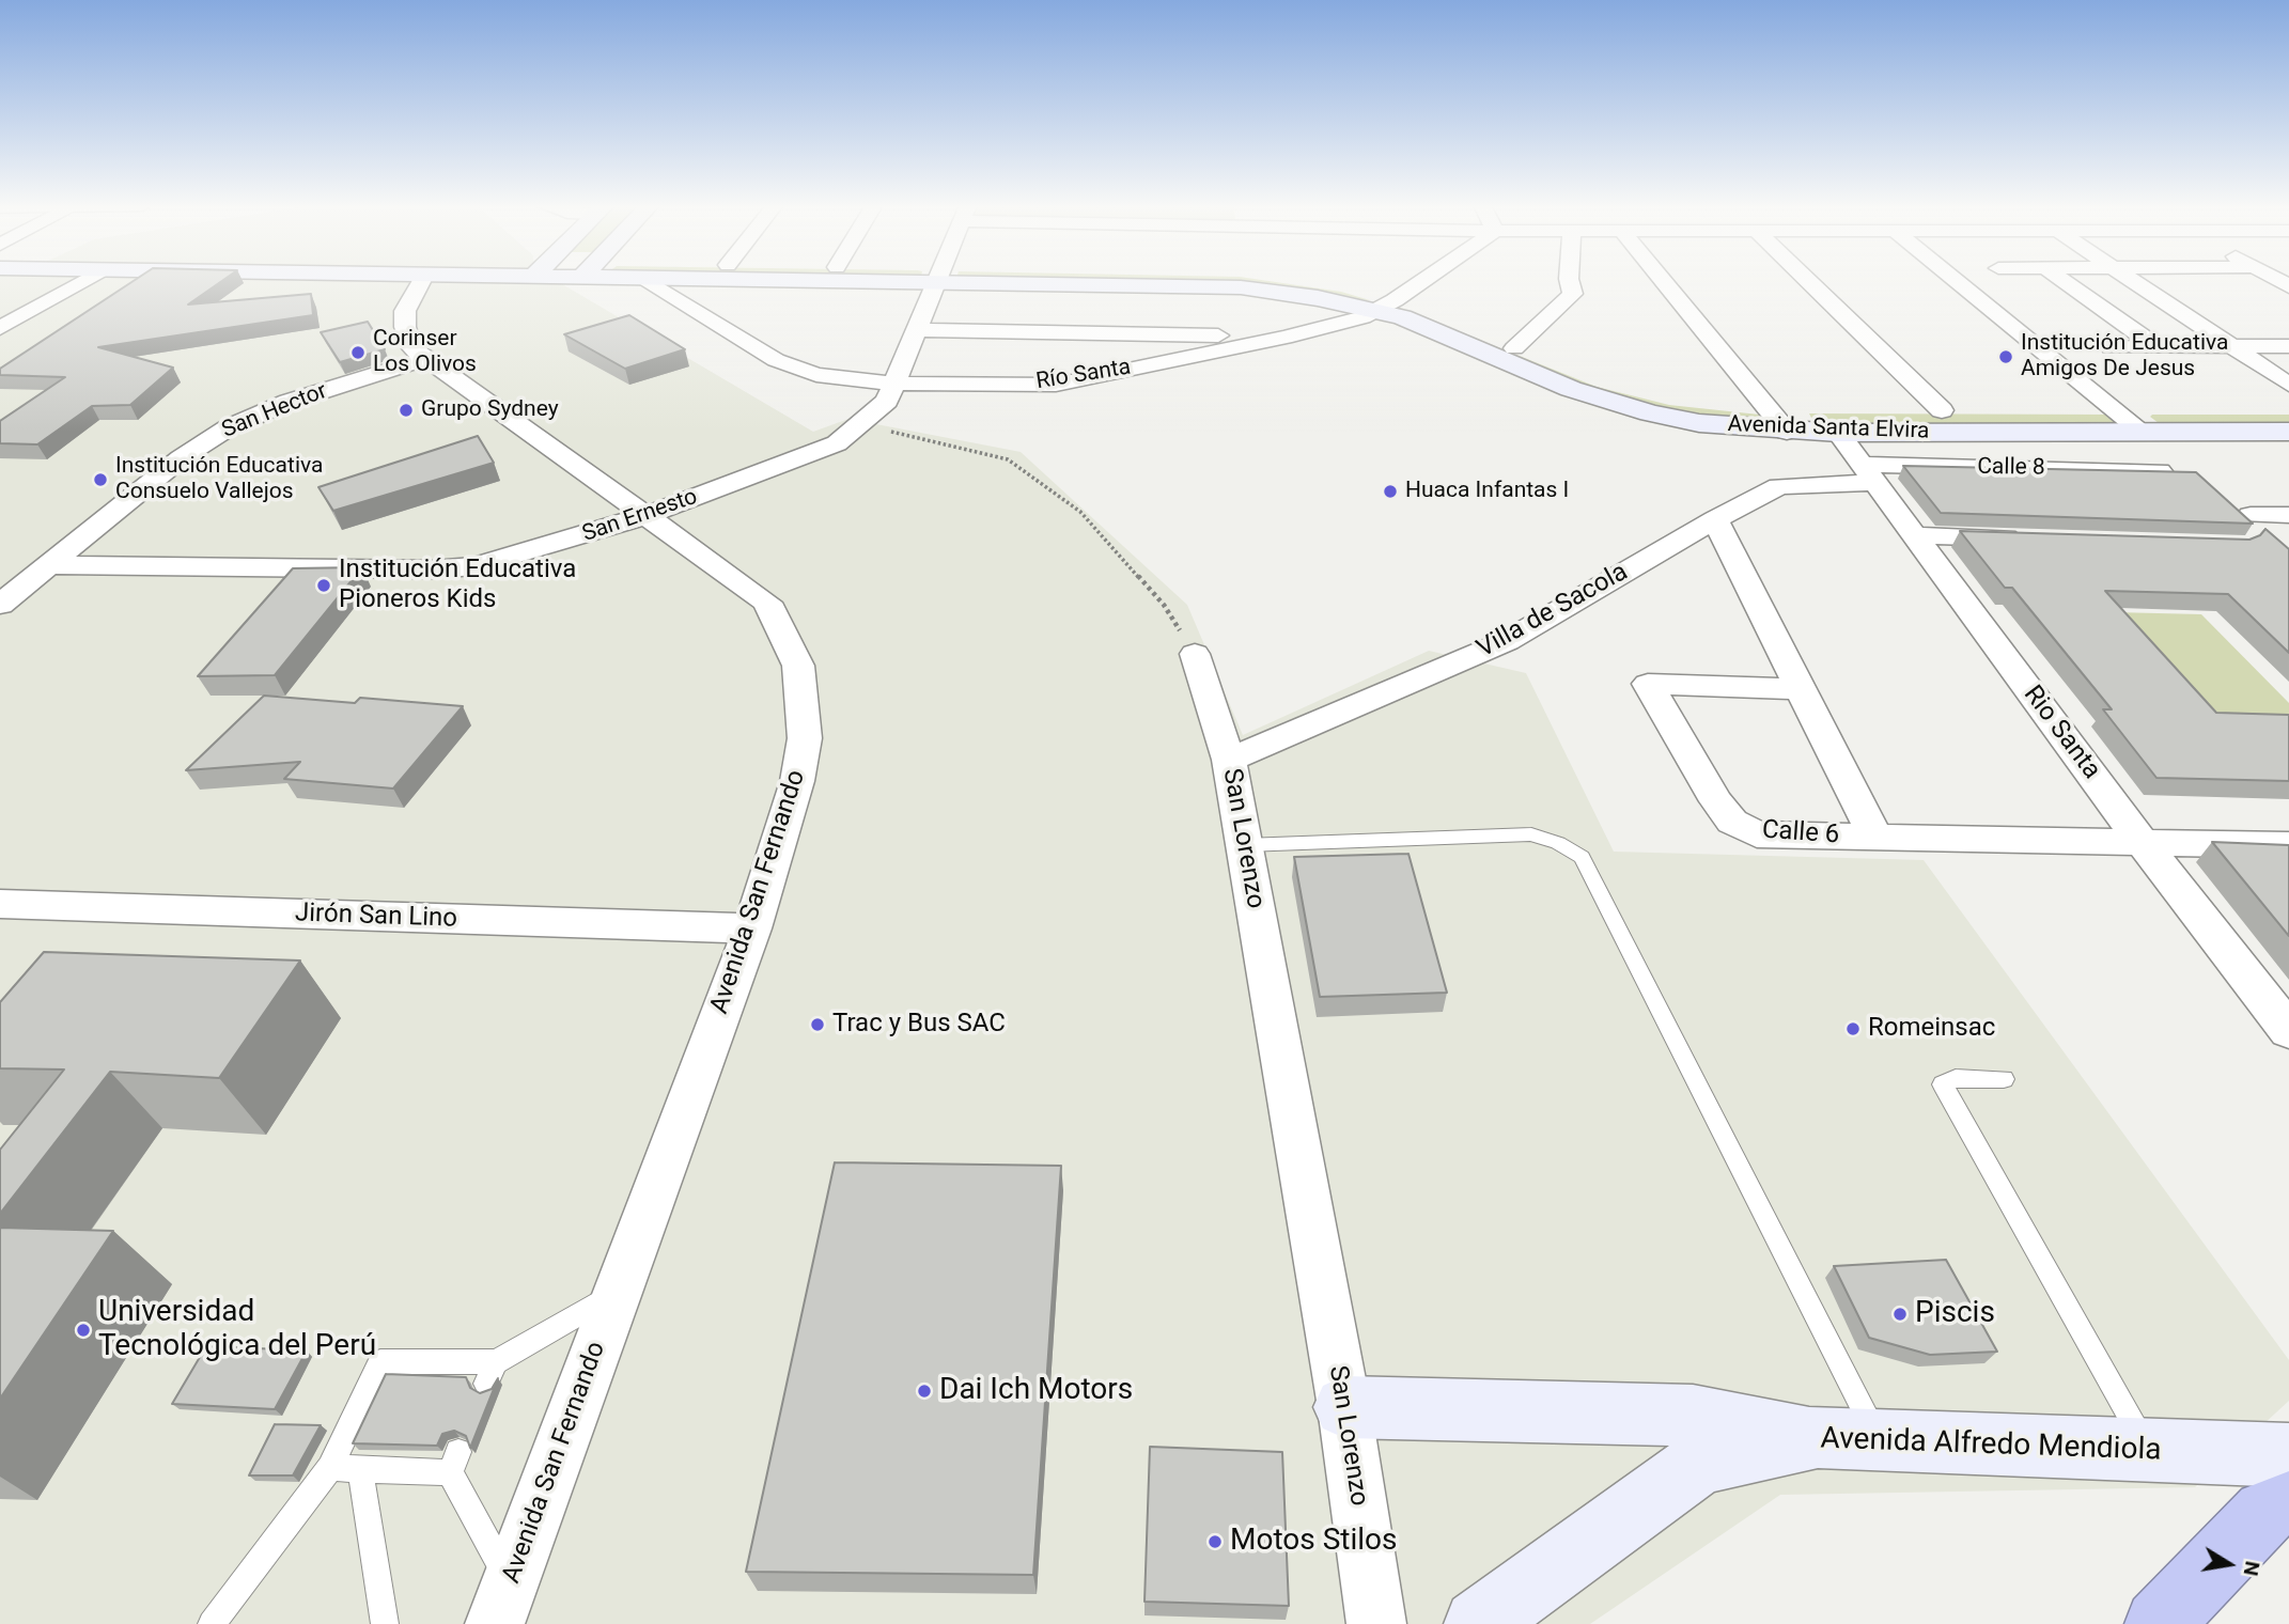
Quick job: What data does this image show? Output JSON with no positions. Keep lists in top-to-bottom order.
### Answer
{
  "streets": {
    "street": [
      "Río Santa",
      "San Hector",
      "Avenida Santa Elvira",
      "Calle 8",
      "San Ernesto",
      "Villa de Sacola",
      "Rio Santa",
      "Calle 6",
      "San Lorenzo",
      "Avenida San Fernando",
      "Jirón San Lino",
      "Avenida Alfredo Mendiola"
    ]
  },
  "crossings": [
    ["Río Santa", "Avenida Santa Elvira"],
    ["San Hector", "San Ernesto"],
    ["San Hector", "Avenida San Fernando"],
    ["Avenida Santa Elvira", "Rio Santa"],
    ["Calle 8", "Villa de Sacola"],
    ["Calle 8", "Rio Santa"],
    ["San Ernesto", "Avenida San Fernando"],
    ["Villa de Sacola", "Rio Santa"],
    ["Villa de Sacola", "San Lorenzo"],
    ["Rio Santa", "Calle 6"],
    ["Avenida San Fernando", "Jirón San Lino"]
  ],
  "places": [
    "Corinser Los Olivos",
    "Institución Educativa Amigos De Jesus",
    "Grupo Sydney",
    "Institución Educativa Consuelo Vallejos",
    "Huaca Infantas I",
    "Institución Educativa Pioneros Kids",
    "Trac y Bus SAC",
    "Romeinsac",
    "Piscis",
    "Universidad Tecnológica del Perú",
    "Dai Ich Motors",
    "Motos Stilos"
  ],
  "north": "right"
}
